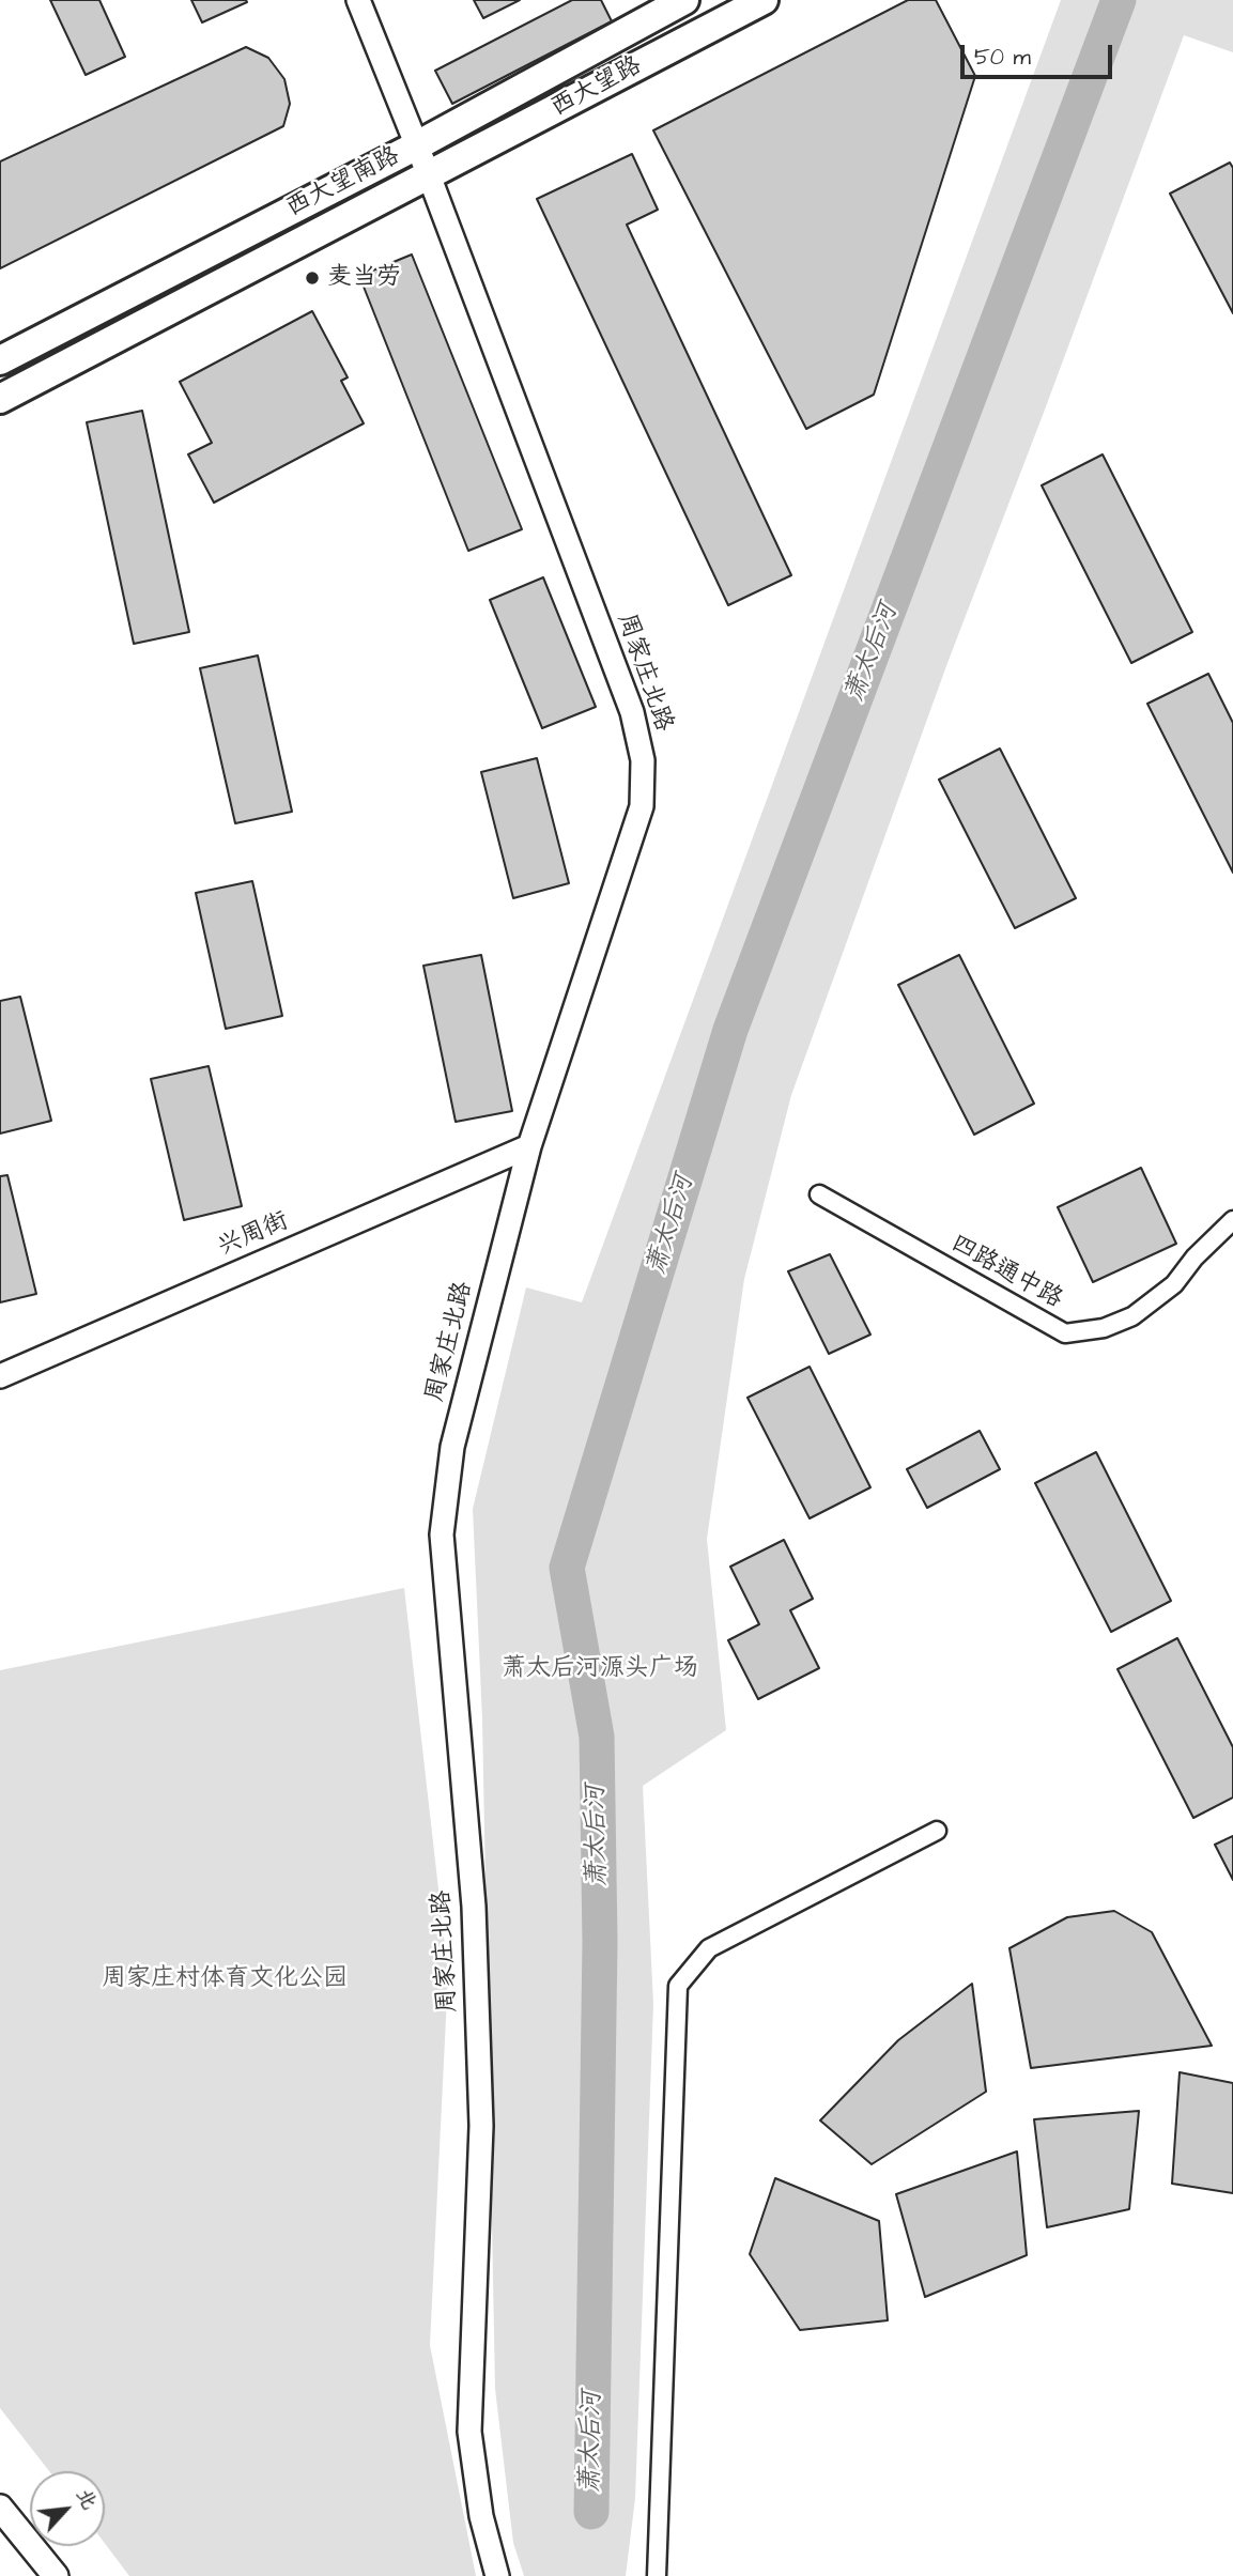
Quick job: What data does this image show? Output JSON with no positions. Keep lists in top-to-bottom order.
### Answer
{
  "streets": {
    "main road": ["西大望路", "西大望南路"],
    "street": ["周家庄北路", "兴周街", "四路通中路"]
  },
  "crossings": [
    ["西大望路", "西大望南路"],
    ["西大望路", "周家庄北路"],
    ["西大望南路", "周家庄北路"],
    ["周家庄北路", "兴周街"]
  ],
  "water": ["萧太后河"],
  "parks": ["萧太后河源头广场", "周家庄村体育文化公园"],
  "places": ["麦当劳"],
  "scale_bar": "50 m",
  "north": "top right"
}
